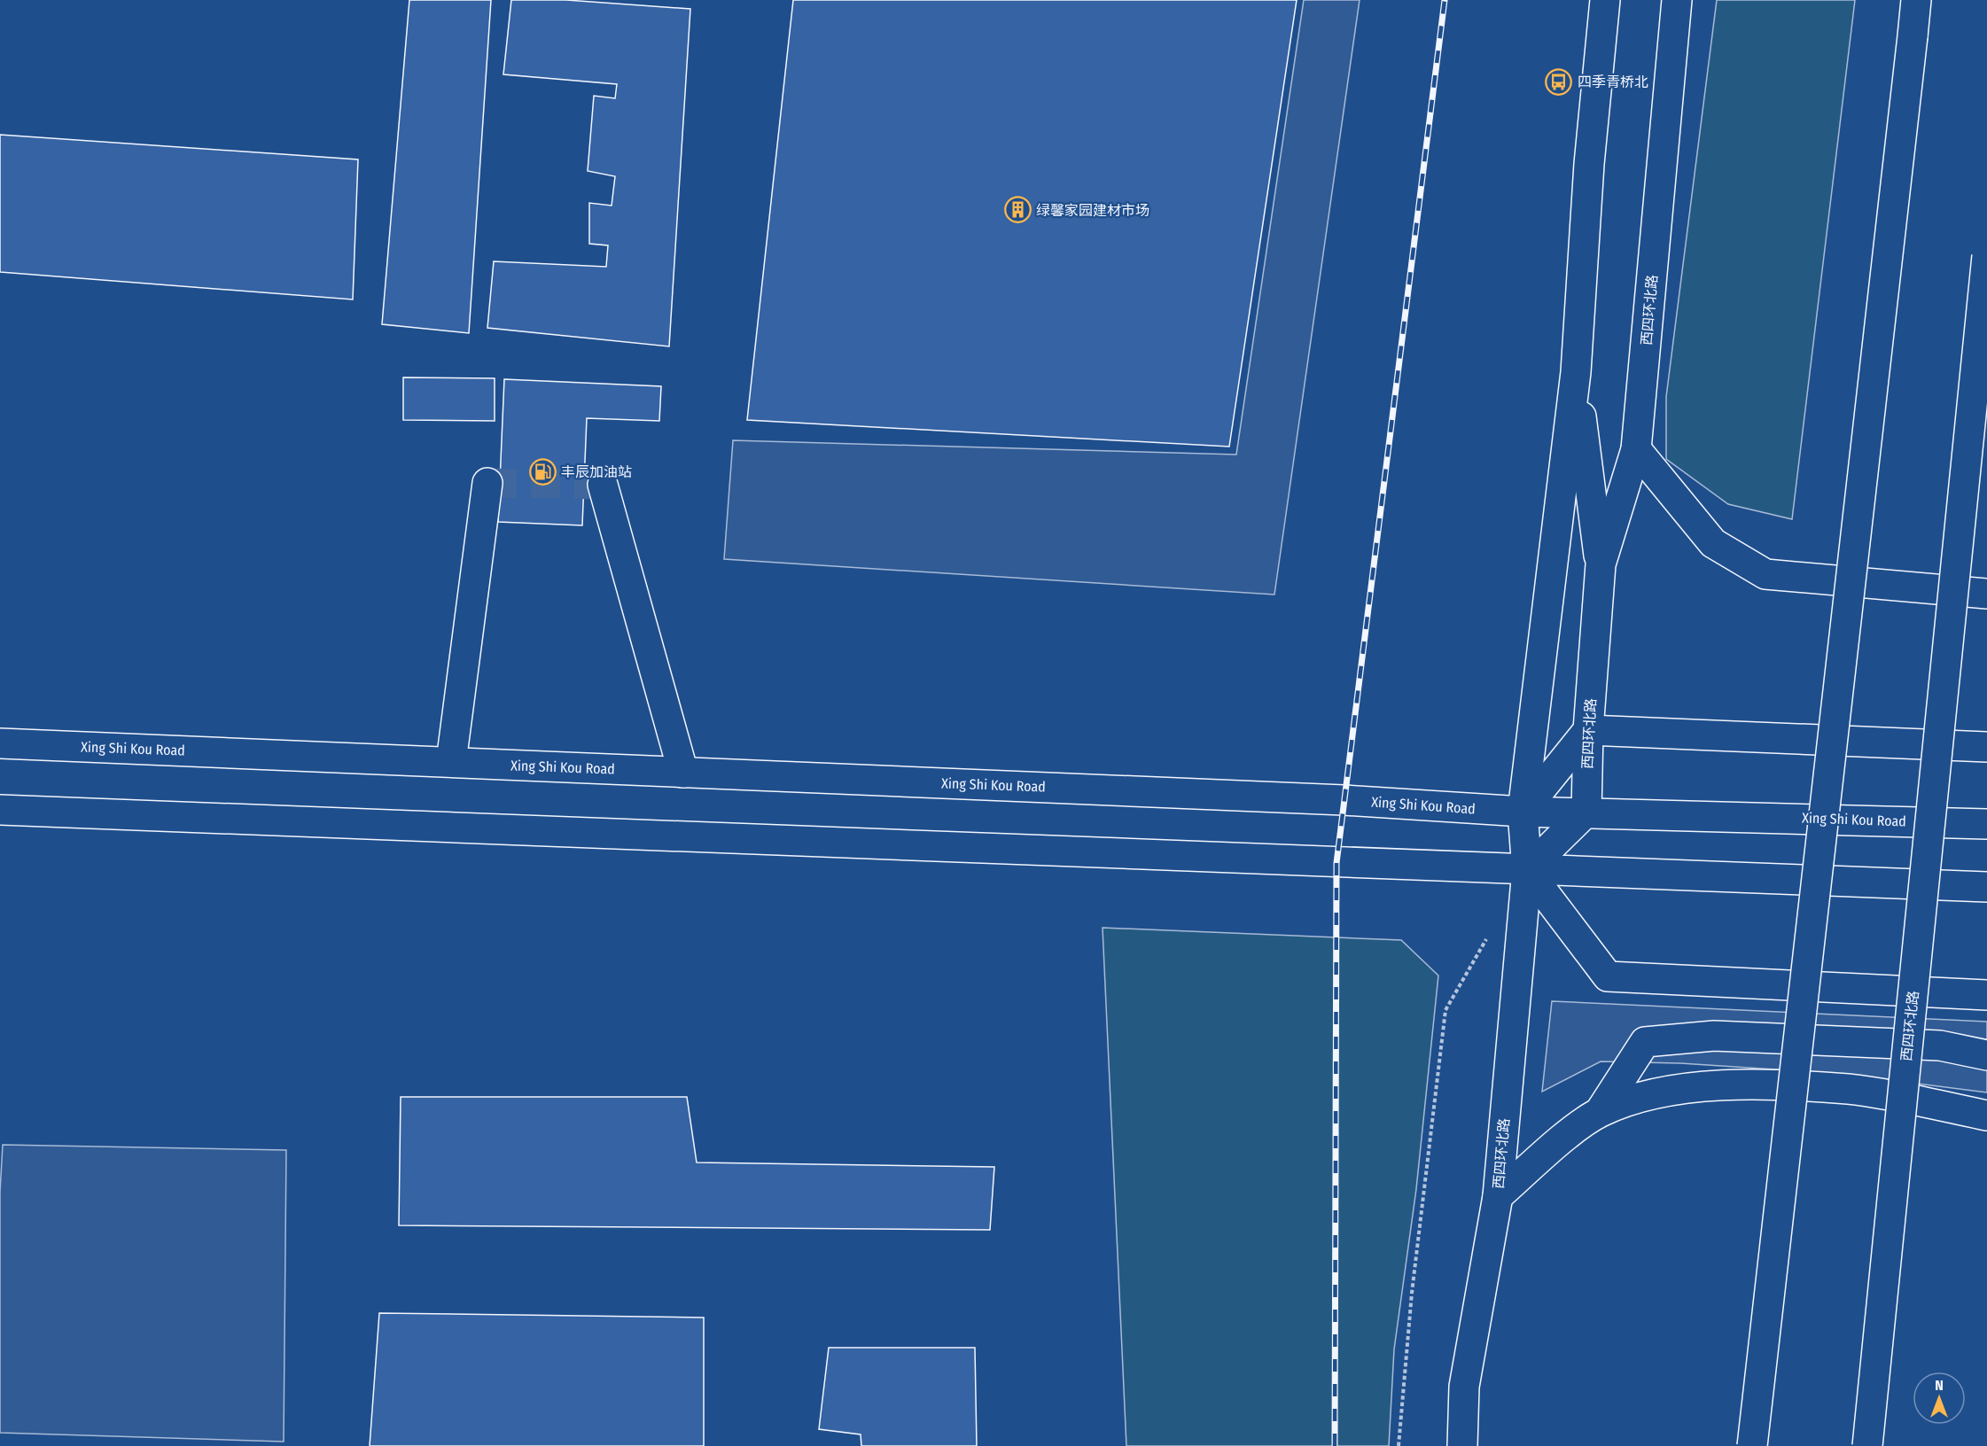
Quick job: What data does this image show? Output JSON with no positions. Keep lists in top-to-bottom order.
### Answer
{
  "streets": {
    "main road": ["西四环北路", "Xing Shi Kou Road"]
  },
  "crossings": [
    ["西四环北路", "Xing Shi Kou Road"]
  ],
  "places": {
    "bus stop": ["四季青桥北"],
    "building": ["绿馨家园建材市场"],
    "fuel station": ["丰辰加油站"]
  },
  "north": "top"
}
